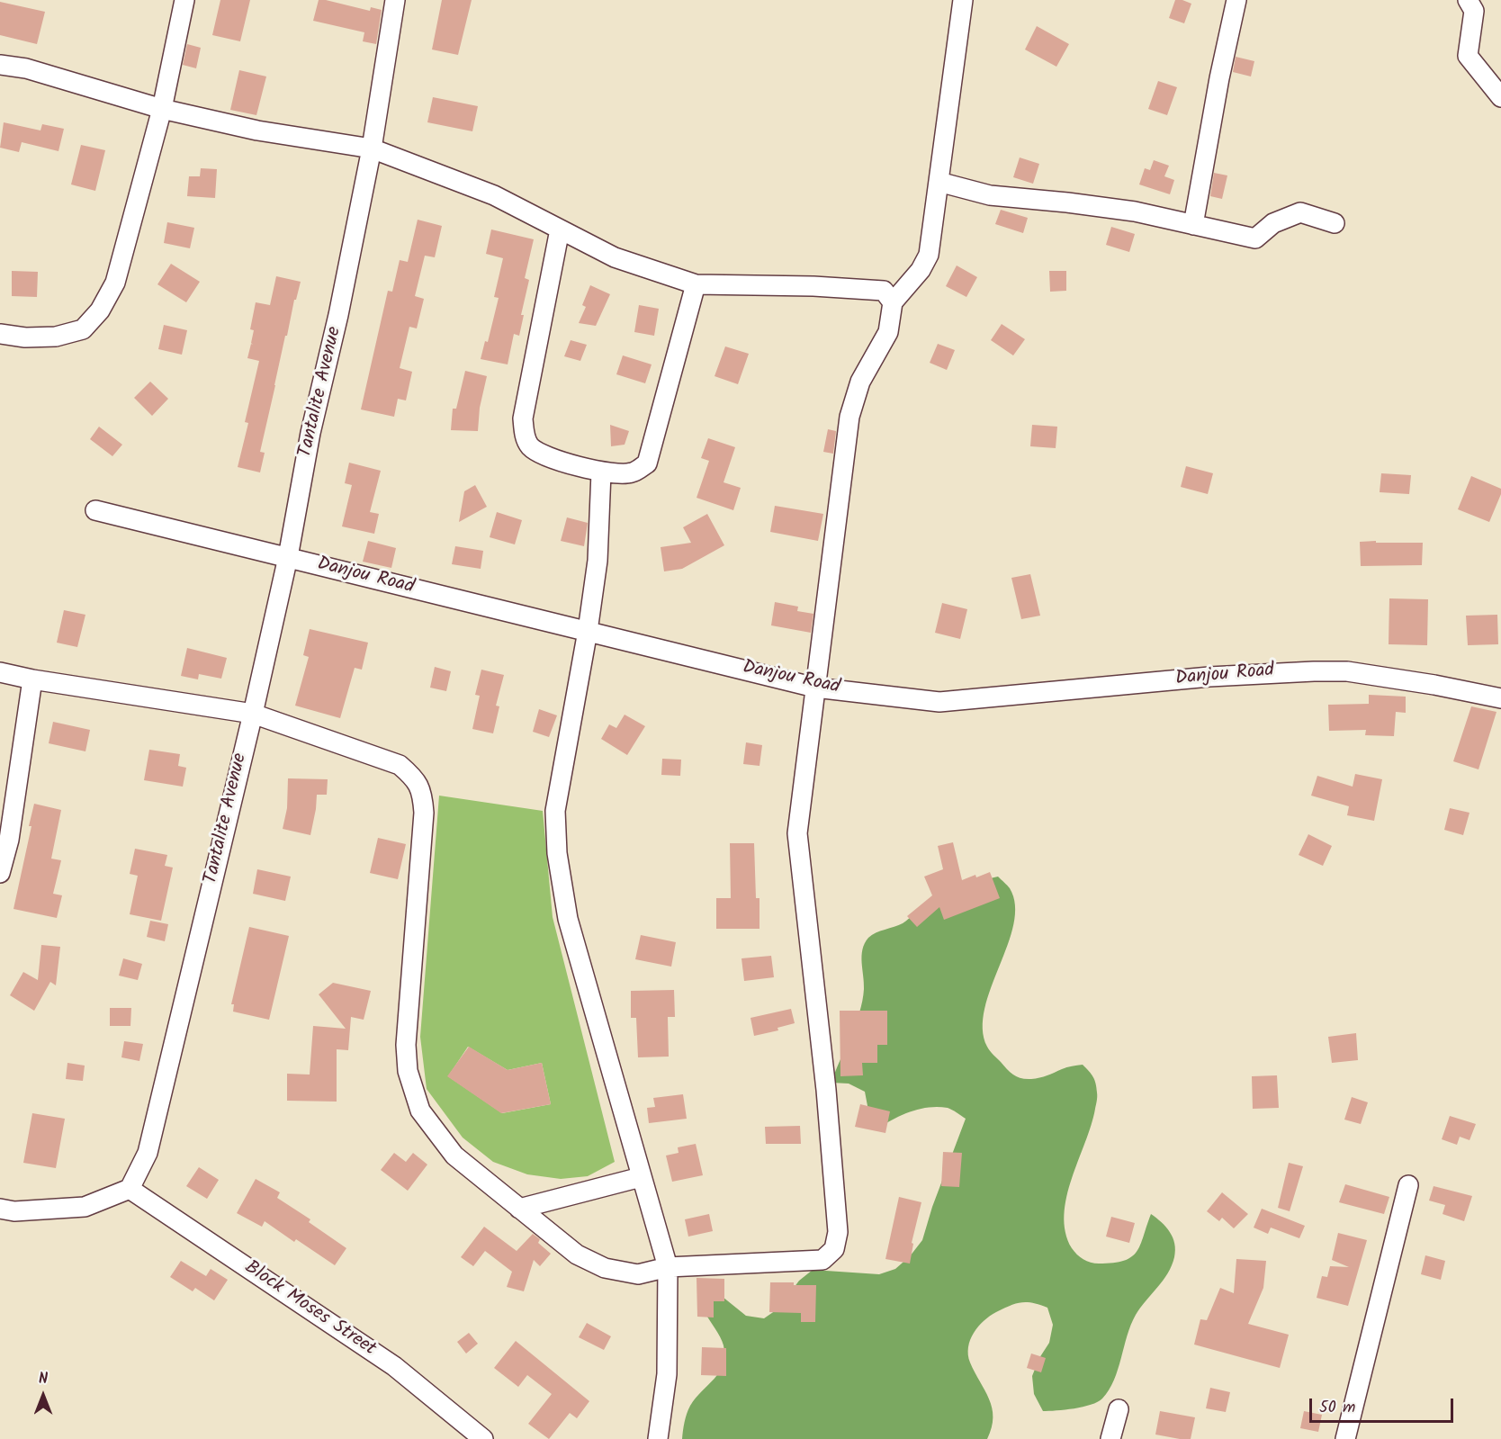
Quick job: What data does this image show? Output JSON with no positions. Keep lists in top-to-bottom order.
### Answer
{
  "streets": {
    "street": ["Tantalite Avenue", "Danjou Road", "Block Moses Street"]
  },
  "crossings": [
    ["Tantalite Avenue", "Danjou Road"],
    ["Tantalite Avenue", "Block Moses Street"]
  ],
  "scale_bar": "50 m",
  "north": "top"
}
